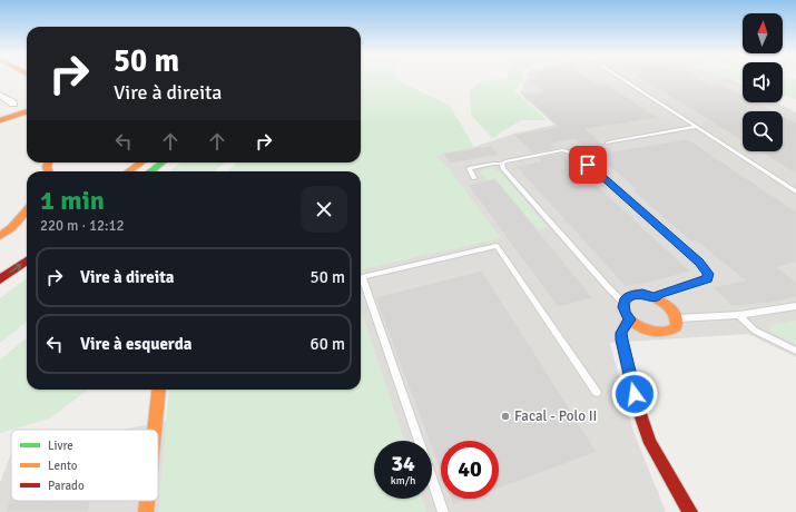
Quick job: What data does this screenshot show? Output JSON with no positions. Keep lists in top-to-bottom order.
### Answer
{
  "places": ["Facal - Polo II"],
  "legend": ["Livre", "Lento", "Parado"],
  "north": "top",
  "page": {
    "turn": ["50 m", "Vire à direita"],
    "heading": ["1 min", "220 m · 12:12"],
    "list": [
      {
        "name": "Vire à direita",
        "value": "50 m"
      },
      {
        "name": "Vire à esquerda",
        "value": "60 m"
      }
    ],
    "speed": "34 km/h",
    "limit": "40"
  }
}
